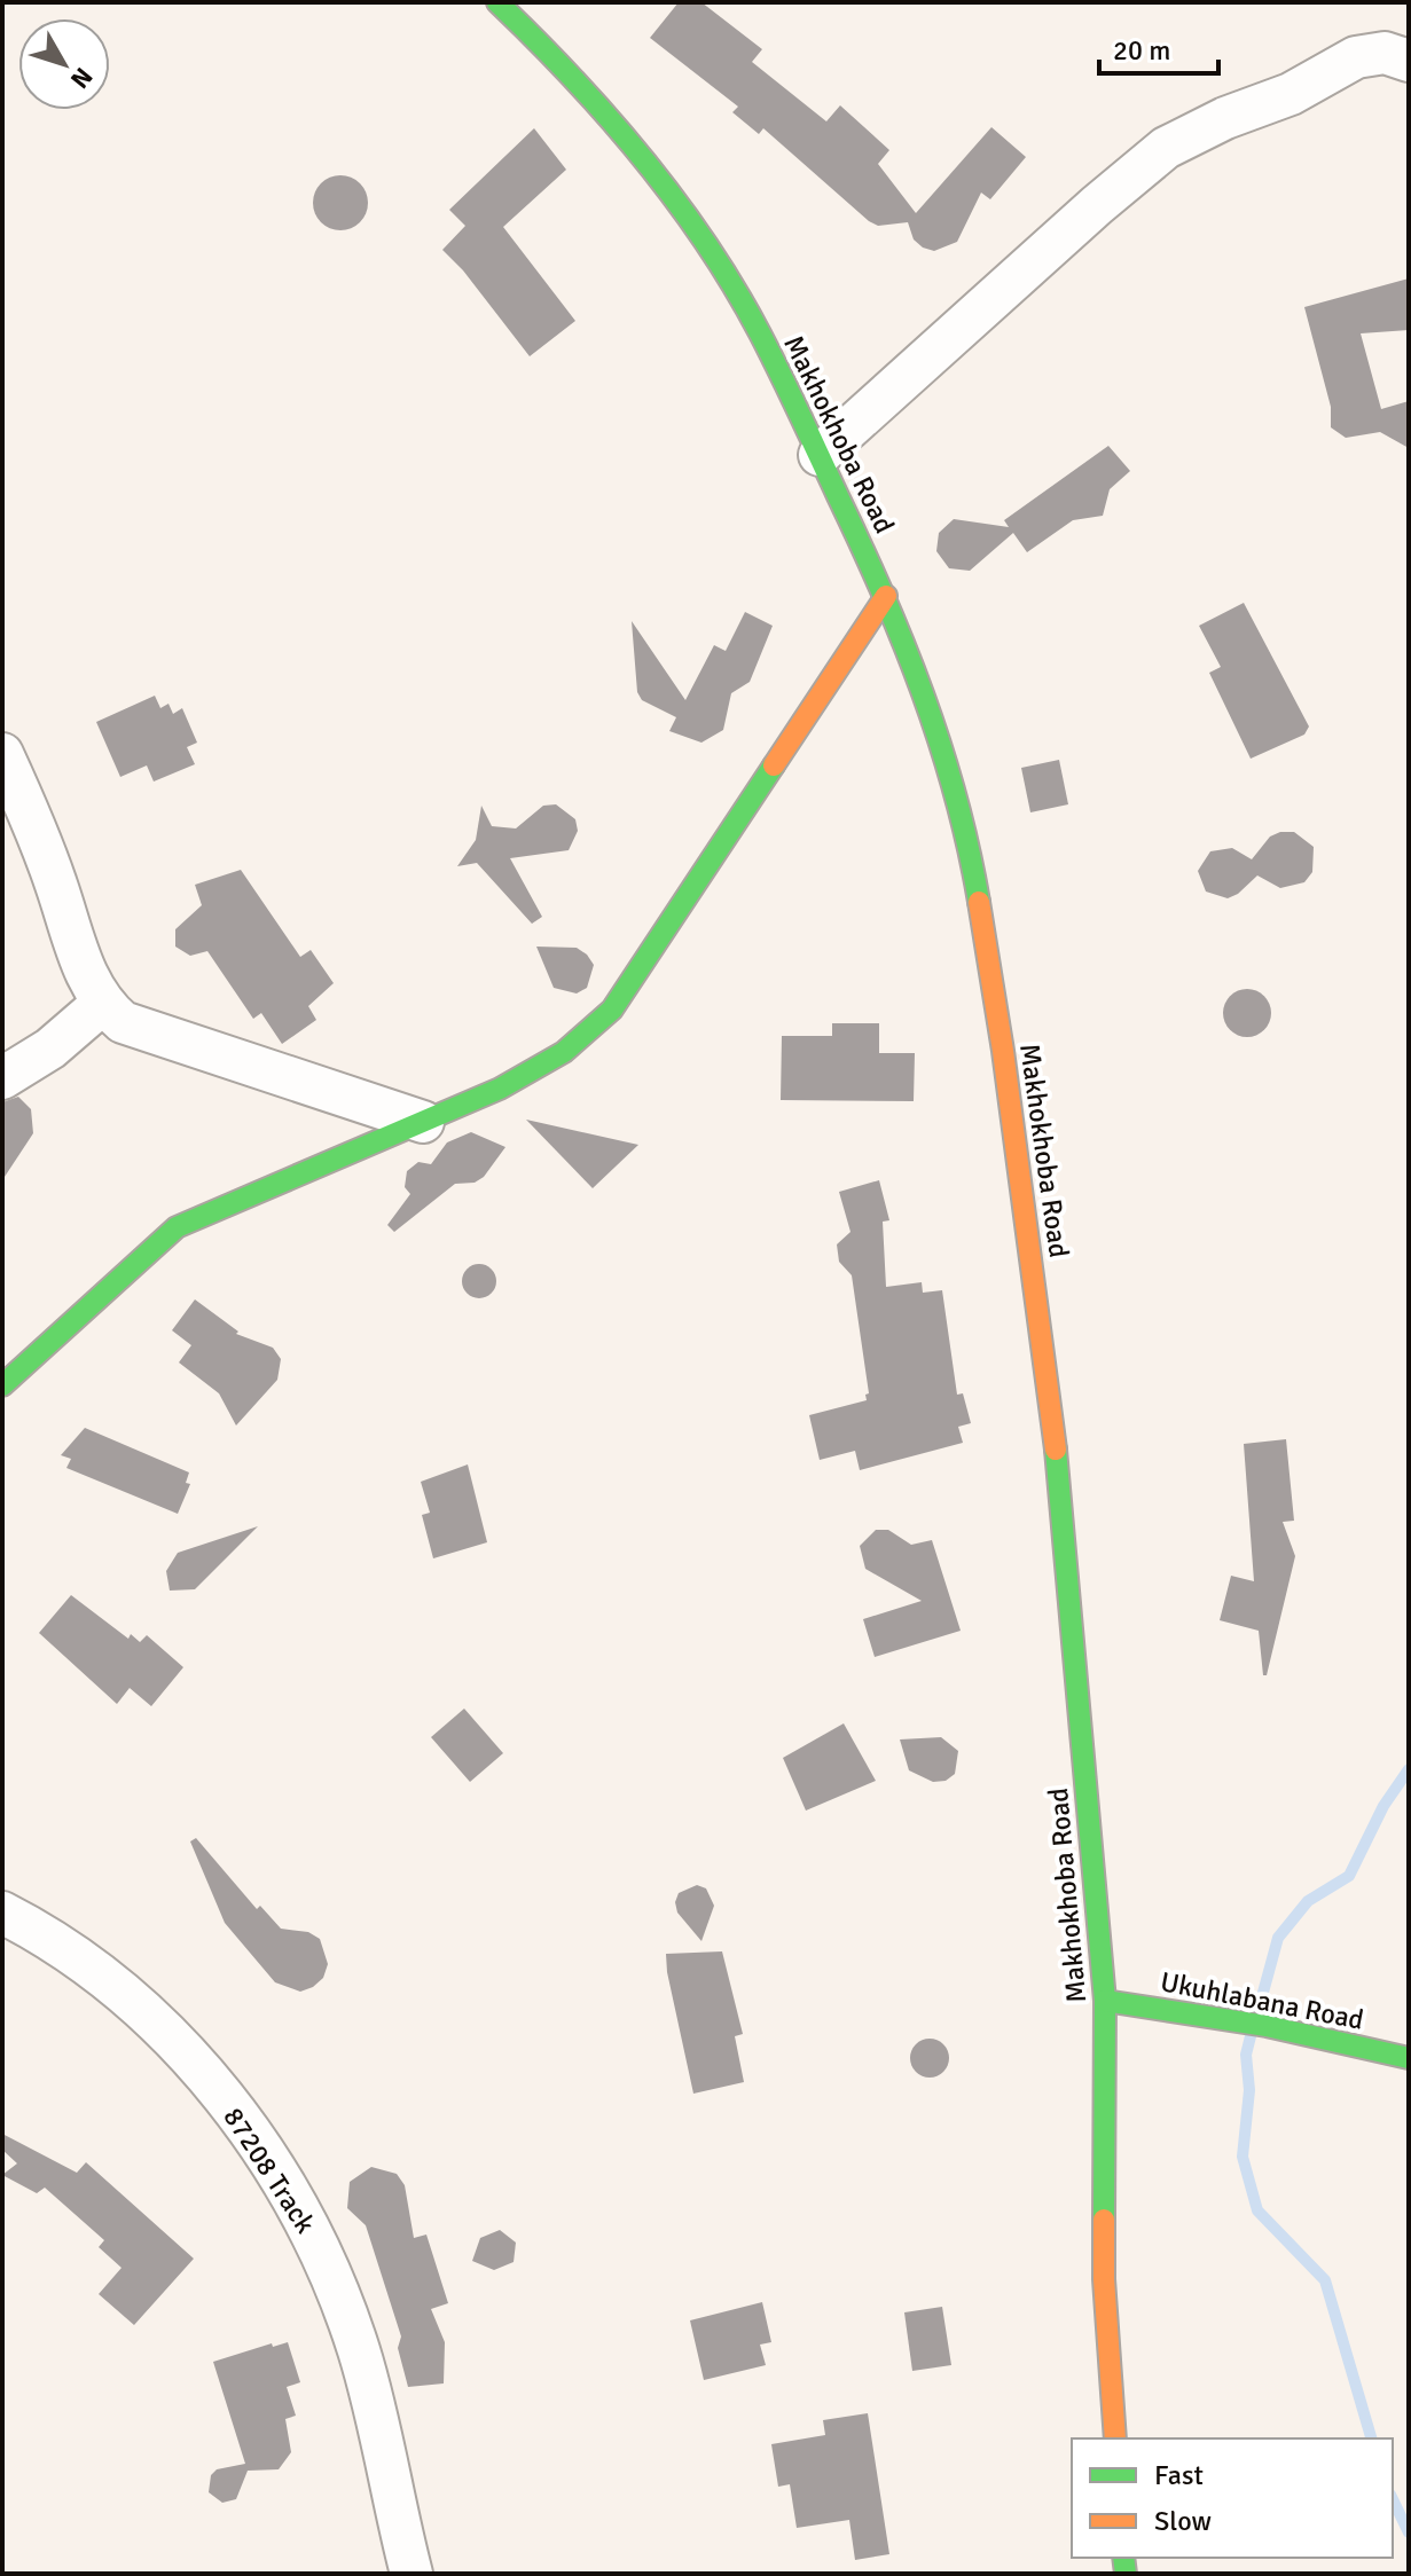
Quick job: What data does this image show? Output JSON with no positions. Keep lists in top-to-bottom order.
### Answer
{
  "streets": {
    "street": ["Makhokhoba Road", "Ukuhlabana Road", "87208 Track"]
  },
  "crossings": [
    ["Makhokhoba Road", "Ukuhlabana Road"]
  ],
  "legend": ["Fast", "Slow"],
  "scale_bar": "20 m",
  "north": "bottom right"
}
